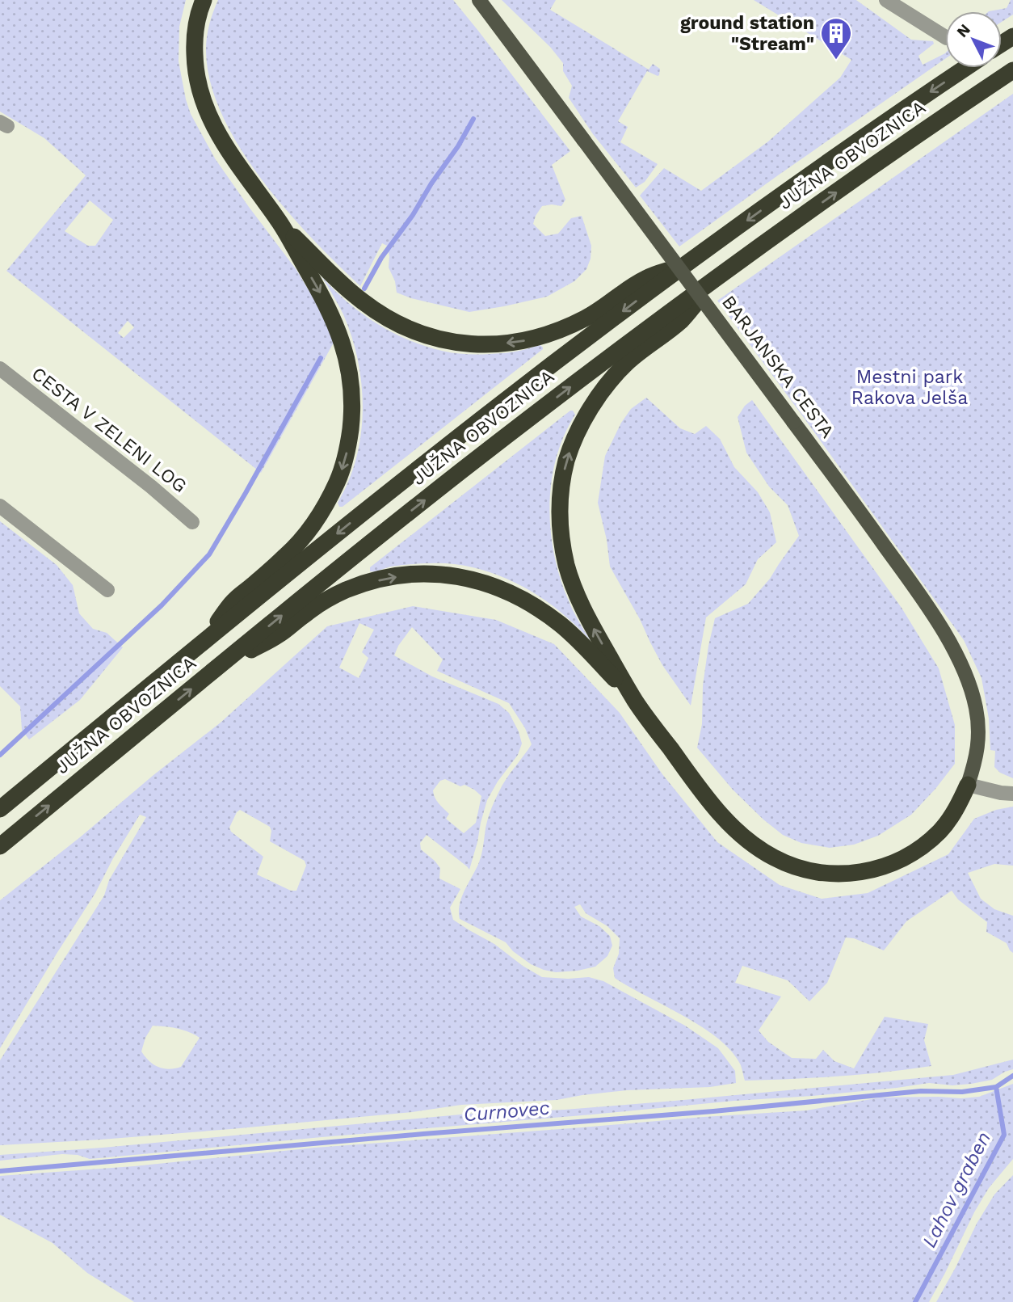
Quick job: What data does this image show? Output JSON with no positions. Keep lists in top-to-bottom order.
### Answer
{
  "streets": {
    "highway": ["JUŽNA OBVOZNICA"],
    "main road": ["BARJANSKA CESTA"],
    "street": ["CESTA V ZELENI LOG"]
  },
  "water": ["Curnovec", "Lahov graben"],
  "parks": ["Mestni park Rakova Jelša"],
  "places": {
    "building": ["ground station \"Stream\""]
  },
  "north": "top left"
}
